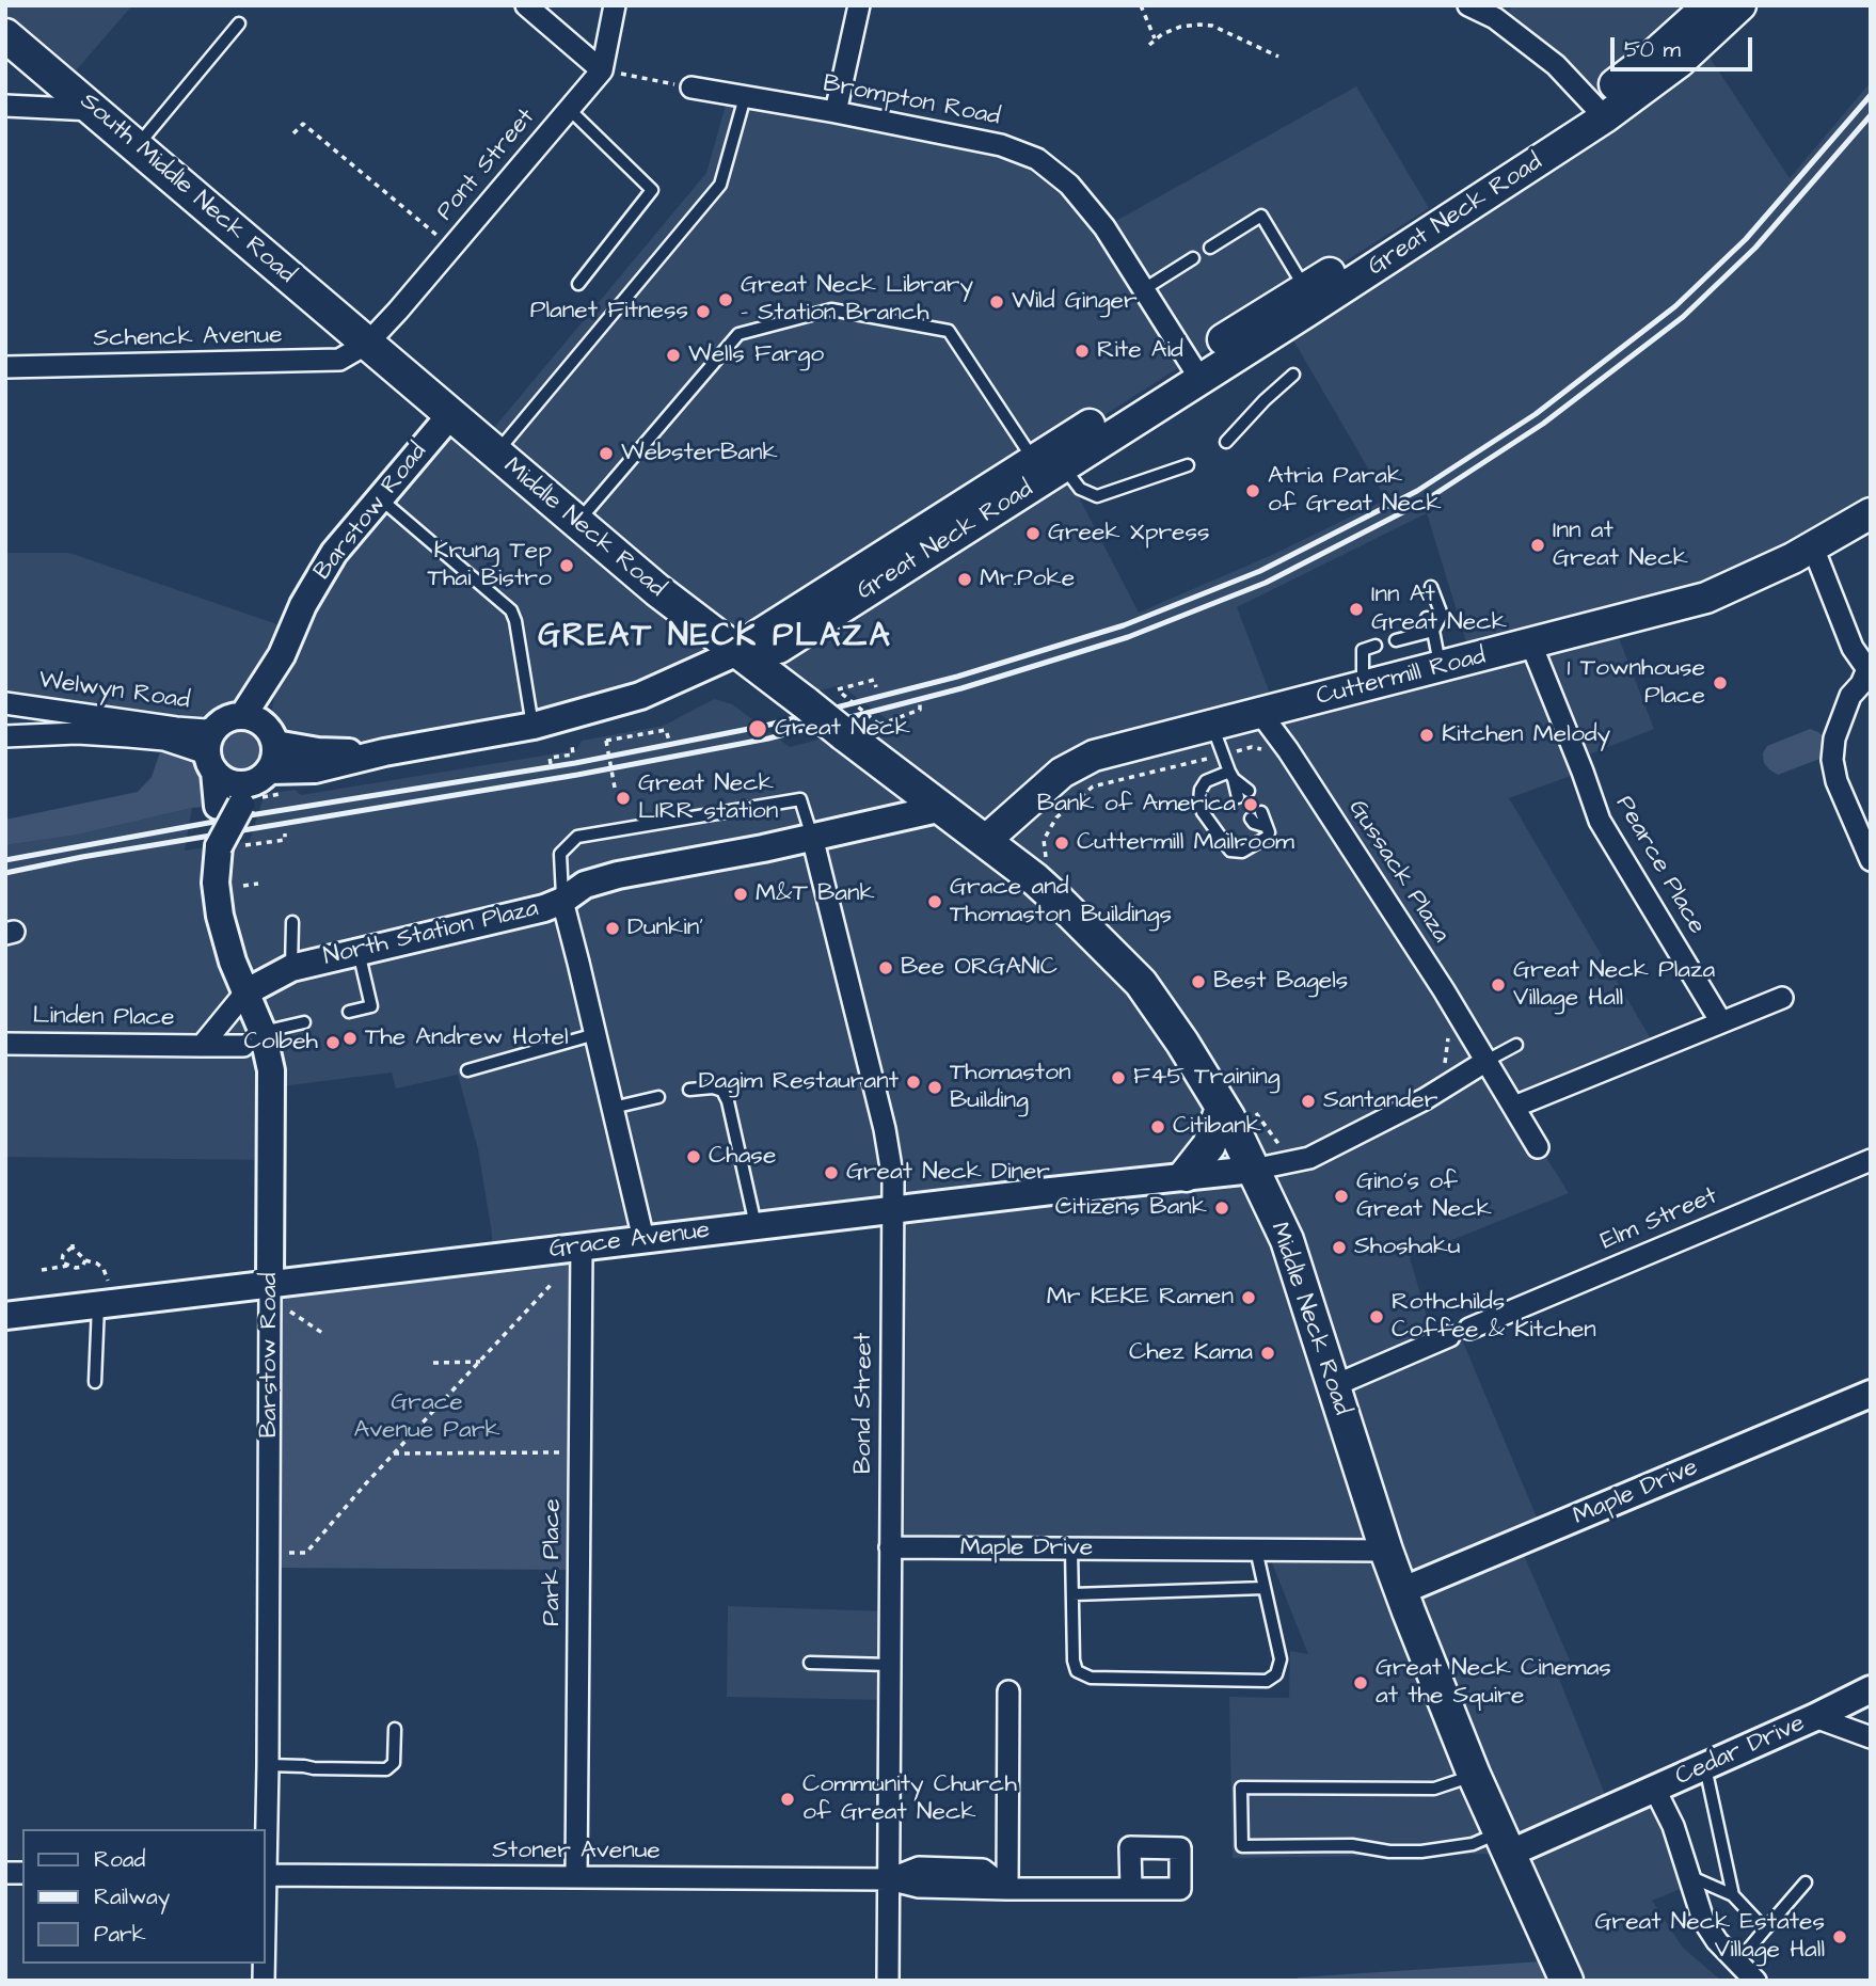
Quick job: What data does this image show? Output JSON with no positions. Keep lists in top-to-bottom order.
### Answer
{
  "streets": {
    "main road": [
      "South Middle Neck Road",
      "Great Neck Road",
      "Middle Neck Road",
      "Cuttermill Road"
    ],
    "street": [
      "Brompton Road",
      "Pont Street",
      "Schenck Avenue",
      "Barstow Road",
      "Welwyn Road",
      "Pearce Place",
      "Gussack Plaza",
      "North Station Plaza",
      "Linden Place",
      "Elm Street",
      "Grace Avenue",
      "Bond Street",
      "Maple Drive",
      "Park Place",
      "Cedar Drive",
      "Stoner Avenue"
    ]
  },
  "crossings": [
    ["Brompton Road", "Great Neck Road"],
    ["Pont Street", "South Middle Neck Road"],
    ["Pont Street", "Schenck Avenue"],
    ["Pont Street", "Middle Neck Road"],
    ["South Middle Neck Road", "Schenck Avenue"],
    ["South Middle Neck Road", "Middle Neck Road"],
    ["Great Neck Road", "Middle Neck Road"],
    ["Schenck Avenue", "Middle Neck Road"],
    ["Barstow Road", "Middle Neck Road"],
    ["Barstow Road", "North Station Plaza"],
    ["Barstow Road", "Linden Place"],
    ["Barstow Road", "Grace Avenue"],
    ["Barstow Road", "Stoner Avenue"],
    ["Middle Neck Road", "Cuttermill Road"],
    ["Middle Neck Road", "North Station Plaza"],
    ["Middle Neck Road", "Elm Street"],
    ["Middle Neck Road", "Grace Avenue"],
    ["Middle Neck Road", "Maple Drive"],
    ["Middle Neck Road", "Cedar Drive"],
    ["Cuttermill Road", "Pearce Place"],
    ["Cuttermill Road", "Gussack Plaza"],
    ["North Station Plaza", "Linden Place"],
    ["North Station Plaza", "Bond Street"],
    ["Grace Avenue", "Bond Street"],
    ["Grace Avenue", "Park Place"],
    ["Bond Street", "Maple Drive"],
    ["Bond Street", "Stoner Avenue"],
    ["Park Place", "Stoner Avenue"]
  ],
  "districts": ["GREAT NECK PLAZA"],
  "parks": ["Grace Avenue Park"],
  "places": [
    "Great Neck Library - Station Branch",
    "Wild Ginger",
    "Planet Fitness",
    "Rite Aid",
    "Wells Fargo",
    "WebsterBank",
    "Atria Parak of Great Neck",
    "Greek Xpress",
    "Inn at Great Neck",
    "Krung Tep Thai Bistro",
    "Mr.Poke",
    "Inn At Great Neck",
    "1 Townhouse Place",
    "Great Neck",
    "Kitchen Melody",
    "Great Neck LIRR station",
    "Bank of America",
    "Cuttermill Mailroom",
    "M&T Bank",
    "Grace and Thomaston Buildings",
    "Dunkin'",
    "Bee ORGANIC",
    "Best Bagels",
    "Great Neck Plaza Village Hall",
    "The Andrew Hotel",
    "Colbeh",
    "F45 Training",
    "Dagim Restaurant",
    "Thomaston Building",
    "Santander",
    "Citibank",
    "Chase",
    "Great Neck Diner",
    "Gino's of Great Neck",
    "Citizens Bank",
    "Shoshaku",
    "Mr KEKE Ramen",
    "Rothchilds Coffee & Kitchen",
    "Chez Kama",
    "Great Neck Cinemas at the Squire",
    "Community Church of Great Neck",
    "Great Neck Estates Village Hall"
  ],
  "legend": ["Road", "Railway", "Park"],
  "scale_bar": "50 m"
}
